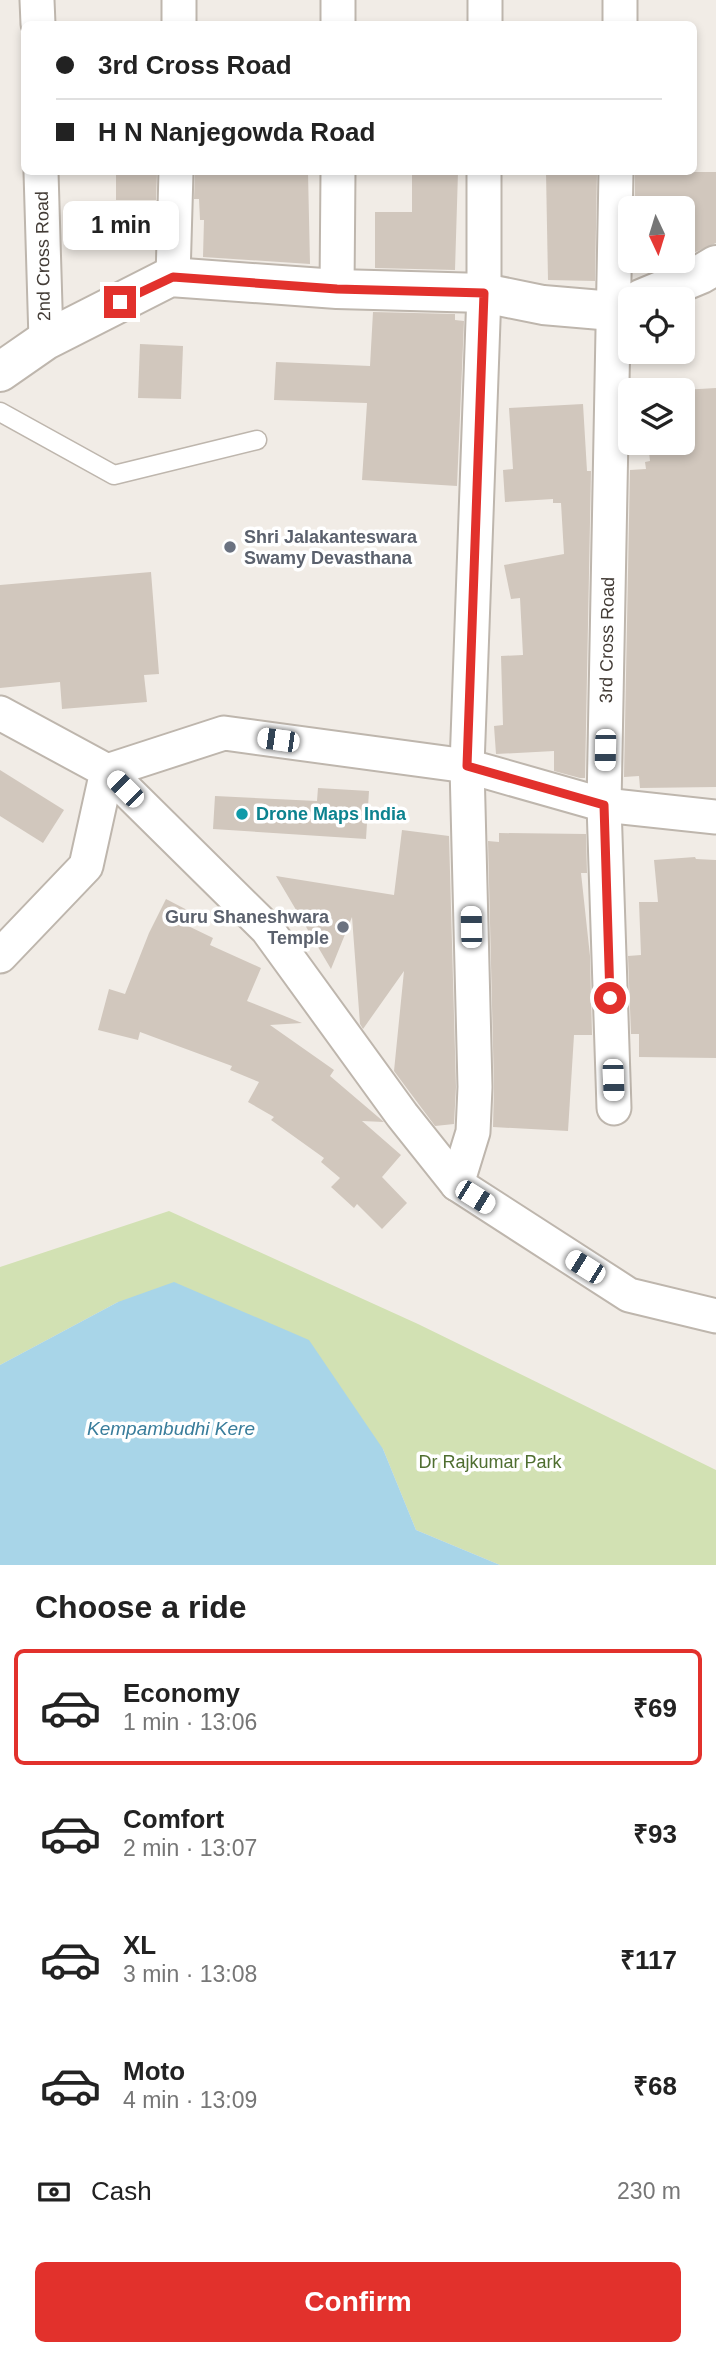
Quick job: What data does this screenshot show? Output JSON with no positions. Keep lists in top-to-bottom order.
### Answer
{
  "streets": {
    "street": ["2nd Cross Road", "3rd Cross Road"]
  },
  "water": ["Kempambudhi Kere"],
  "parks": ["Dr Rajkumar Park"],
  "places": ["Shri Jalakanteswara Swamy Devasthana", "Drone Maps India", "Guru Shaneshwara Temple"],
  "north": "bottom",
  "page": {
    "banner": ["3rd Cross Road", "H N Nanjegowda Road"],
    "bubble": "1 min",
    "heading": "Choose a ride",
    "list": [
      {
        "name": "Economy",
        "note": "1 min · 13:06",
        "value": "₹69"
      },
      {
        "name": "Comfort",
        "note": "2 min · 13:07",
        "value": "₹93"
      },
      {
        "name": "XL",
        "note": "3 min · 13:08",
        "value": "₹117"
      },
      {
        "name": "Moto",
        "note": "4 min · 13:09",
        "value": "₹68"
      }
    ],
    "pay": ["Cash", "230 m"],
    "buttons": "Confirm"
  }
}
